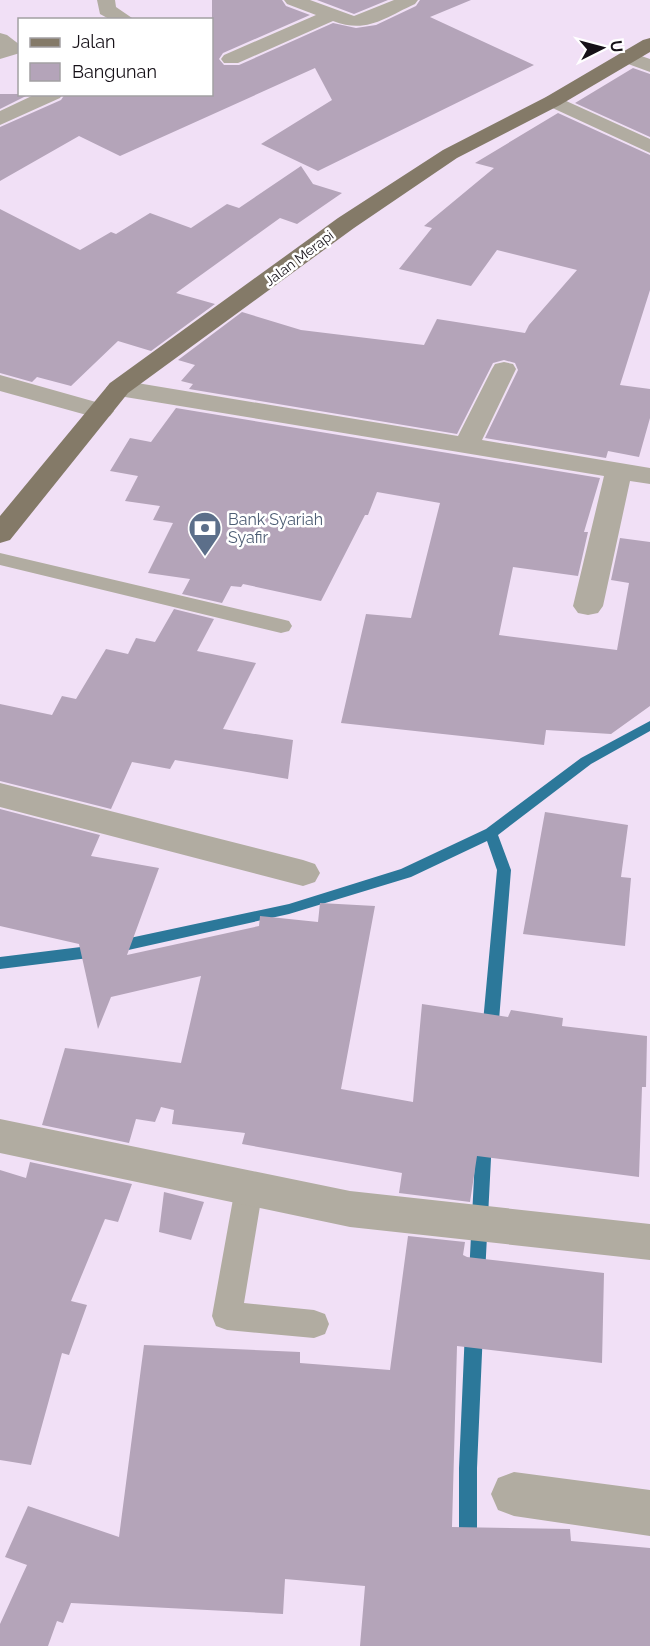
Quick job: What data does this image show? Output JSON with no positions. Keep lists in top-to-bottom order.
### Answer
{
  "streets": {
    "main road": ["Jalan Merapi"]
  },
  "places": {
    "bank": ["Bank Syariah Syafir"]
  },
  "legend": ["Jalan", "Bangunan"],
  "north": "right"
}
